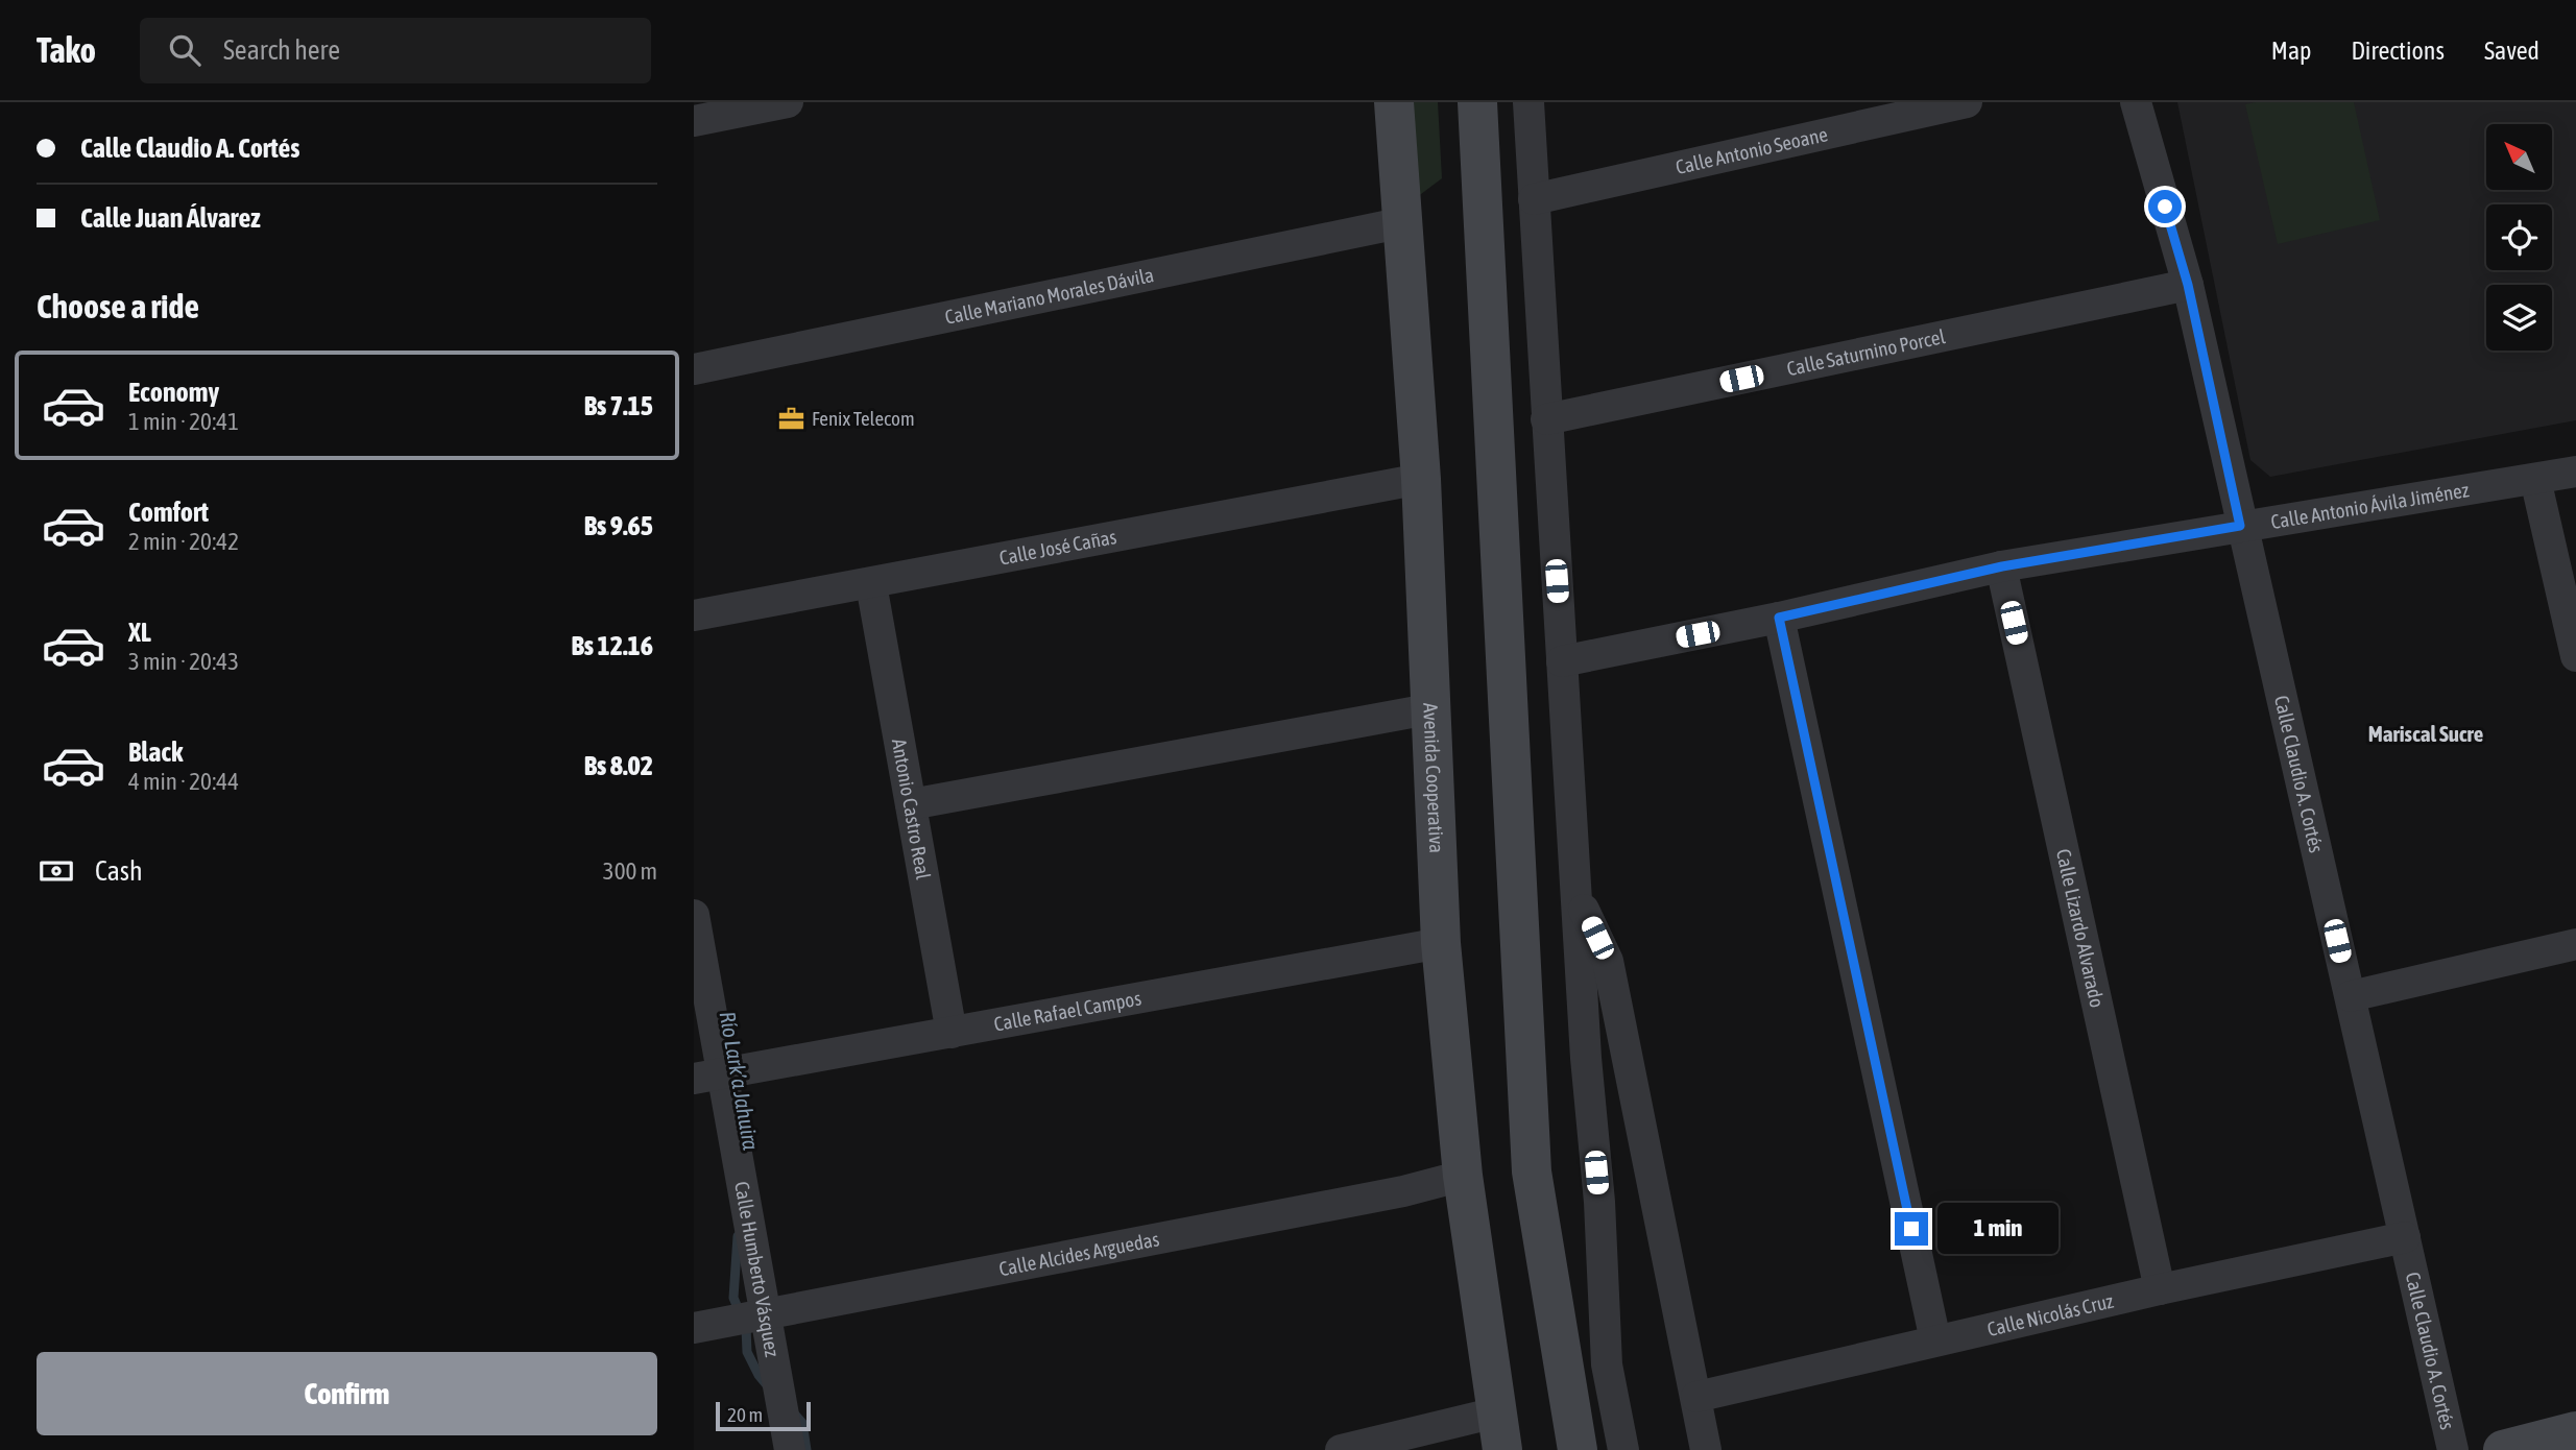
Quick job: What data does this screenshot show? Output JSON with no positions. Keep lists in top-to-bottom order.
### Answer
{
  "streets": {
    "street": [
      "Calle Antonio Seoane",
      "Calle Mariano Morales Dávila",
      "Calle Saturnino Porcel",
      "Calle Antonio Ávila Jiménez",
      "Calle José Cañas",
      "Calle Claudio A. Cortés",
      "Avenida Cooperativa",
      "Antonio Castro Real",
      "Calle Lizardo Alvarado",
      "Calle Rafael Campos",
      "Calle Alcides Arguedas",
      "Calle Humberto Vásquez",
      "Calle Nicolás Cruz"
    ]
  },
  "crossings": [
    ["Calle Mariano Morales Dávila", "Avenida Cooperativa"],
    ["Calle Saturnino Porcel", "Calle Claudio A. Cortés"],
    ["Calle Antonio Ávila Jiménez", "Calle Claudio A. Cortés"],
    ["Calle Antonio Ávila Jiménez", "Calle Lizardo Alvarado"],
    ["Calle José Cañas", "Avenida Cooperativa"],
    ["Calle José Cañas", "Antonio Castro Real"],
    ["Calle Claudio A. Cortés", "Calle Nicolás Cruz"],
    ["Avenida Cooperativa", "Calle Rafael Campos"],
    ["Avenida Cooperativa", "Calle Alcides Arguedas"],
    ["Antonio Castro Real", "Calle Rafael Campos"],
    ["Calle Lizardo Alvarado", "Calle Nicolás Cruz"],
    ["Calle Rafael Campos", "Calle Humberto Vásquez"],
    ["Calle Alcides Arguedas", "Calle Humberto Vásquez"]
  ],
  "districts": ["Mariscal Sucre"],
  "water": ["Río Lark’a Jahuira"],
  "places": {
    "office": ["Fenix Telecom"]
  },
  "scale_bar": "20 m",
  "north": "top left",
  "page": {
    "header": "Tako",
    "search": "Search here",
    "nav": ["Map", "Directions", "Saved"],
    "banner": ["Calle Claudio A. Cortés", "Calle Juan Álvarez"],
    "heading": "Choose a ride",
    "list": [
      {
        "name": "Economy",
        "note": "1 min · 20:41",
        "value": "Bs 7.15"
      },
      {
        "name": "Comfort",
        "note": "2 min · 20:42",
        "value": "Bs 9.65"
      },
      {
        "name": "XL",
        "note": "3 min · 20:43",
        "value": "Bs 12.16"
      },
      {
        "name": "Black",
        "note": "4 min · 20:44",
        "value": "Bs 8.02"
      }
    ],
    "pay": ["Cash", "300 m"],
    "bubble": "1 min",
    "buttons": "Confirm",
    "scale": "20 m"
  }
}
